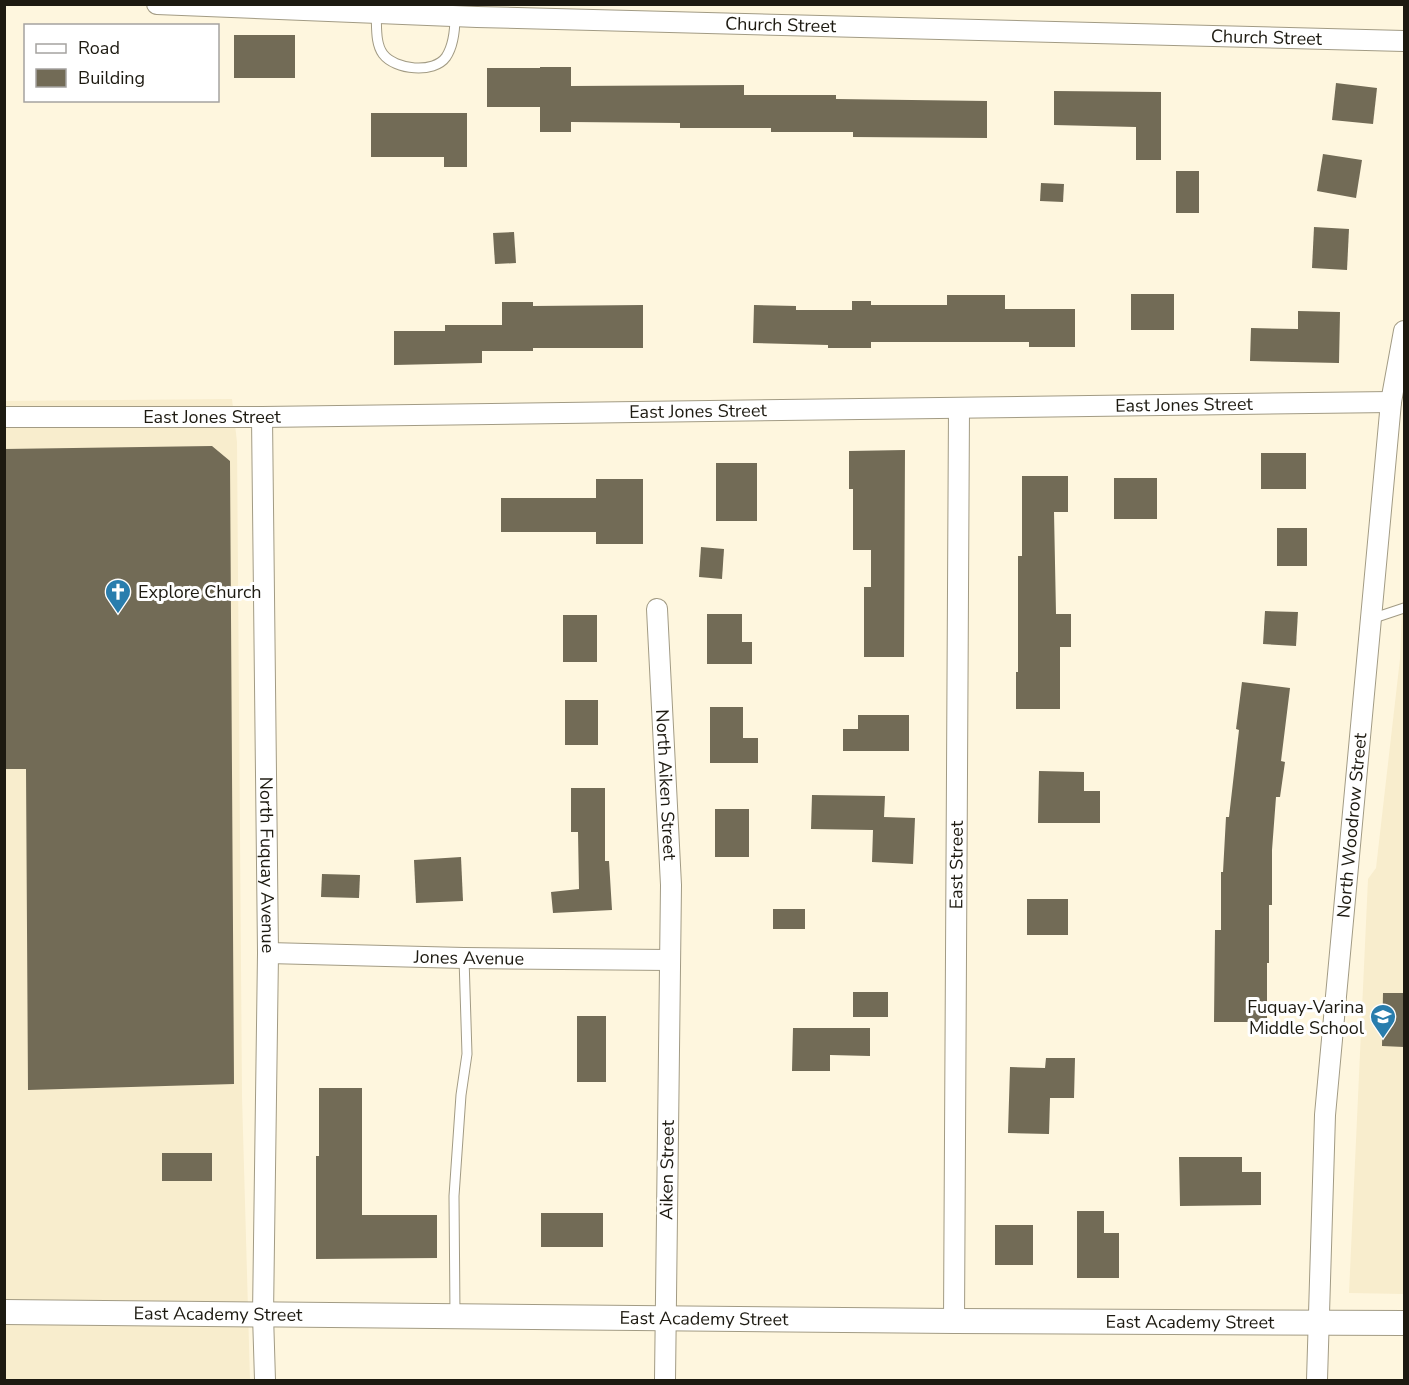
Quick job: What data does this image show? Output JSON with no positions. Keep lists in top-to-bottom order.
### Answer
{
  "streets": {
    "street": [
      "Church Street",
      "East Jones Street",
      "North Aiken Street",
      "North Woodrow Street",
      "East Street",
      "North Fuquay Avenue",
      "Jones Avenue",
      "Aiken Street",
      "East Academy Street"
    ]
  },
  "crossings": [
    ["East Jones Street", "North Woodrow Street"],
    ["East Jones Street", "East Street"],
    ["East Jones Street", "North Fuquay Avenue"],
    ["North Aiken Street", "Jones Avenue"],
    ["North Aiken Street", "Aiken Street"],
    ["North Woodrow Street", "East Academy Street"],
    ["East Street", "East Academy Street"],
    ["North Fuquay Avenue", "Jones Avenue"],
    ["North Fuquay Avenue", "East Academy Street"],
    ["Jones Avenue", "Aiken Street"],
    ["Aiken Street", "East Academy Street"]
  ],
  "places": {
    "church": ["Explore Church"],
    "school or university": ["Fuquay-Varina Middle School"]
  },
  "legend": ["Road", "Building"]
}
